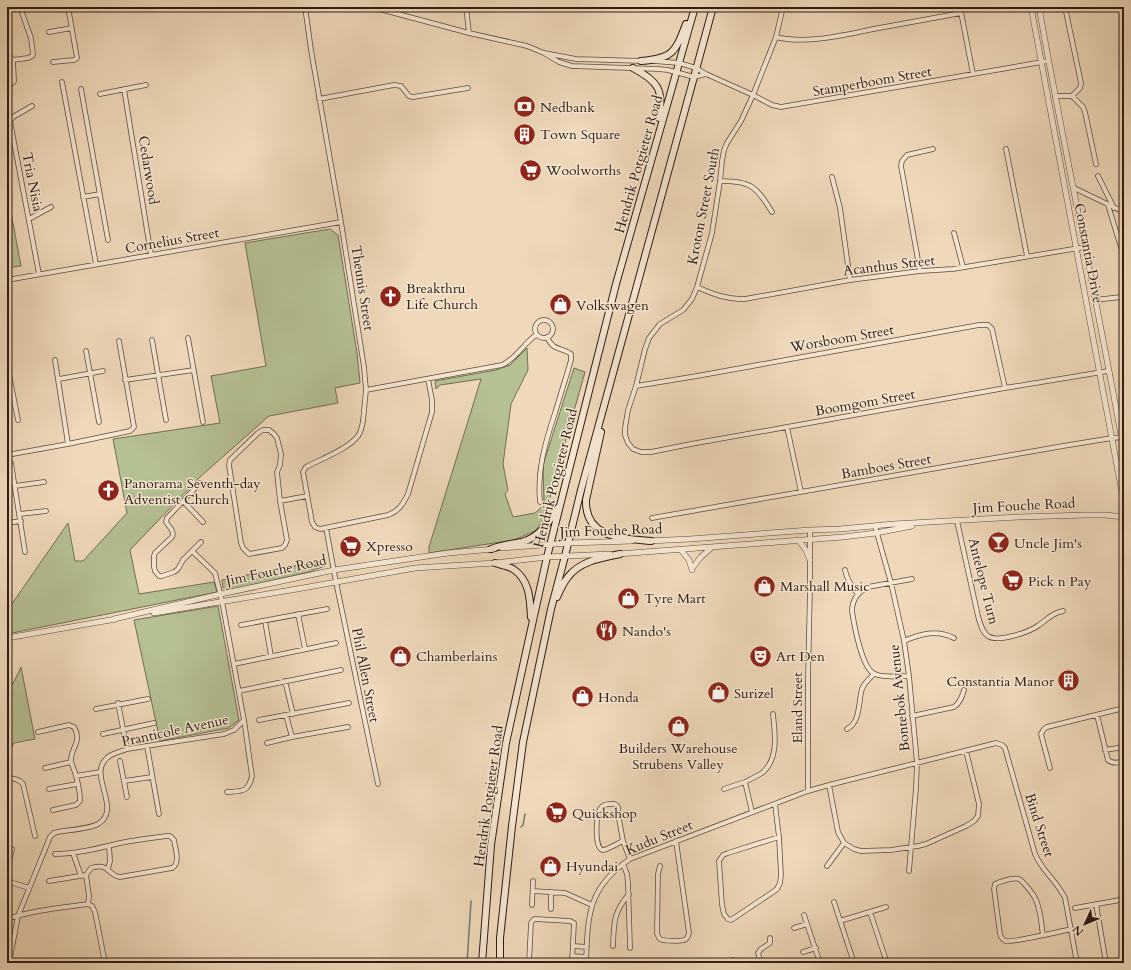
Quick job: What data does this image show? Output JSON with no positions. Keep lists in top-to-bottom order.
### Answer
{
  "streets": {
    "main road": ["Hendrik Potgieter Road"],
    "street": [
      "Stamperboom Street",
      "Cedarwood",
      "Tria Nisia",
      "Kroton Street South",
      "Cornelius Street",
      "Constantia Drive",
      "Acanthus Street",
      "Theunis Street",
      "Worsboom Street",
      "Boomgom Street",
      "Bamboes Street",
      "Jim Fouche Road",
      "Antelope Turn",
      "Phil Allen Street",
      "Bontebok Avenue",
      "Eland Street",
      "Pranticole Avenue",
      "Bind Street",
      "Kudu Street"
    ]
  },
  "crossings": [
    ["Stamperboom Street", "Hendrik Potgieter Road"],
    ["Stamperboom Street", "Kroton Street South"],
    ["Stamperboom Street", "Constantia Drive"],
    ["Hendrik Potgieter Road", "Jim Fouche Road"],
    ["Cedarwood", "Cornelius Street"],
    ["Tria Nisia", "Cornelius Street"],
    ["Kroton Street South", "Acanthus Street"],
    ["Kroton Street South", "Worsboom Street"],
    ["Kroton Street South", "Boomgom Street"],
    ["Cornelius Street", "Theunis Street"],
    ["Constantia Drive", "Acanthus Street"],
    ["Constantia Drive", "Boomgom Street"],
    ["Constantia Drive", "Bamboes Street"],
    ["Worsboom Street", "Boomgom Street"],
    ["Jim Fouche Road", "Antelope Turn"],
    ["Jim Fouche Road", "Phil Allen Street"],
    ["Jim Fouche Road", "Bontebok Avenue"],
    ["Jim Fouche Road", "Eland Street"],
    ["Jim Fouche Road", "Pranticole Avenue"],
    ["Bontebok Avenue", "Kudu Street"],
    ["Eland Street", "Kudu Street"],
    ["Bind Street", "Kudu Street"]
  ],
  "places": {
    "bank": ["Nedbank"],
    "building": ["Town Square", "Constantia Manor"],
    "supermarket": [
      "Woolworths",
      "Xpresso",
      "Pick n Pay",
      "Quickshop"
    ],
    "church": ["Breakthru Life Church", "Panorama Seventh-day Adventist Church"],
    "shop": [
      "Volkswagen",
      "Marshall Music",
      "Tyre Mart",
      "Chamberlains",
      "Surizel",
      "Honda",
      "Builders Warehouse Strubens Valley",
      "Hyundai"
    ],
    "bar": ["Uncle Jim's"],
    "restaurant": ["Nando's"],
    "theatre": ["Art Den"]
  },
  "north": "bottom left"
}
